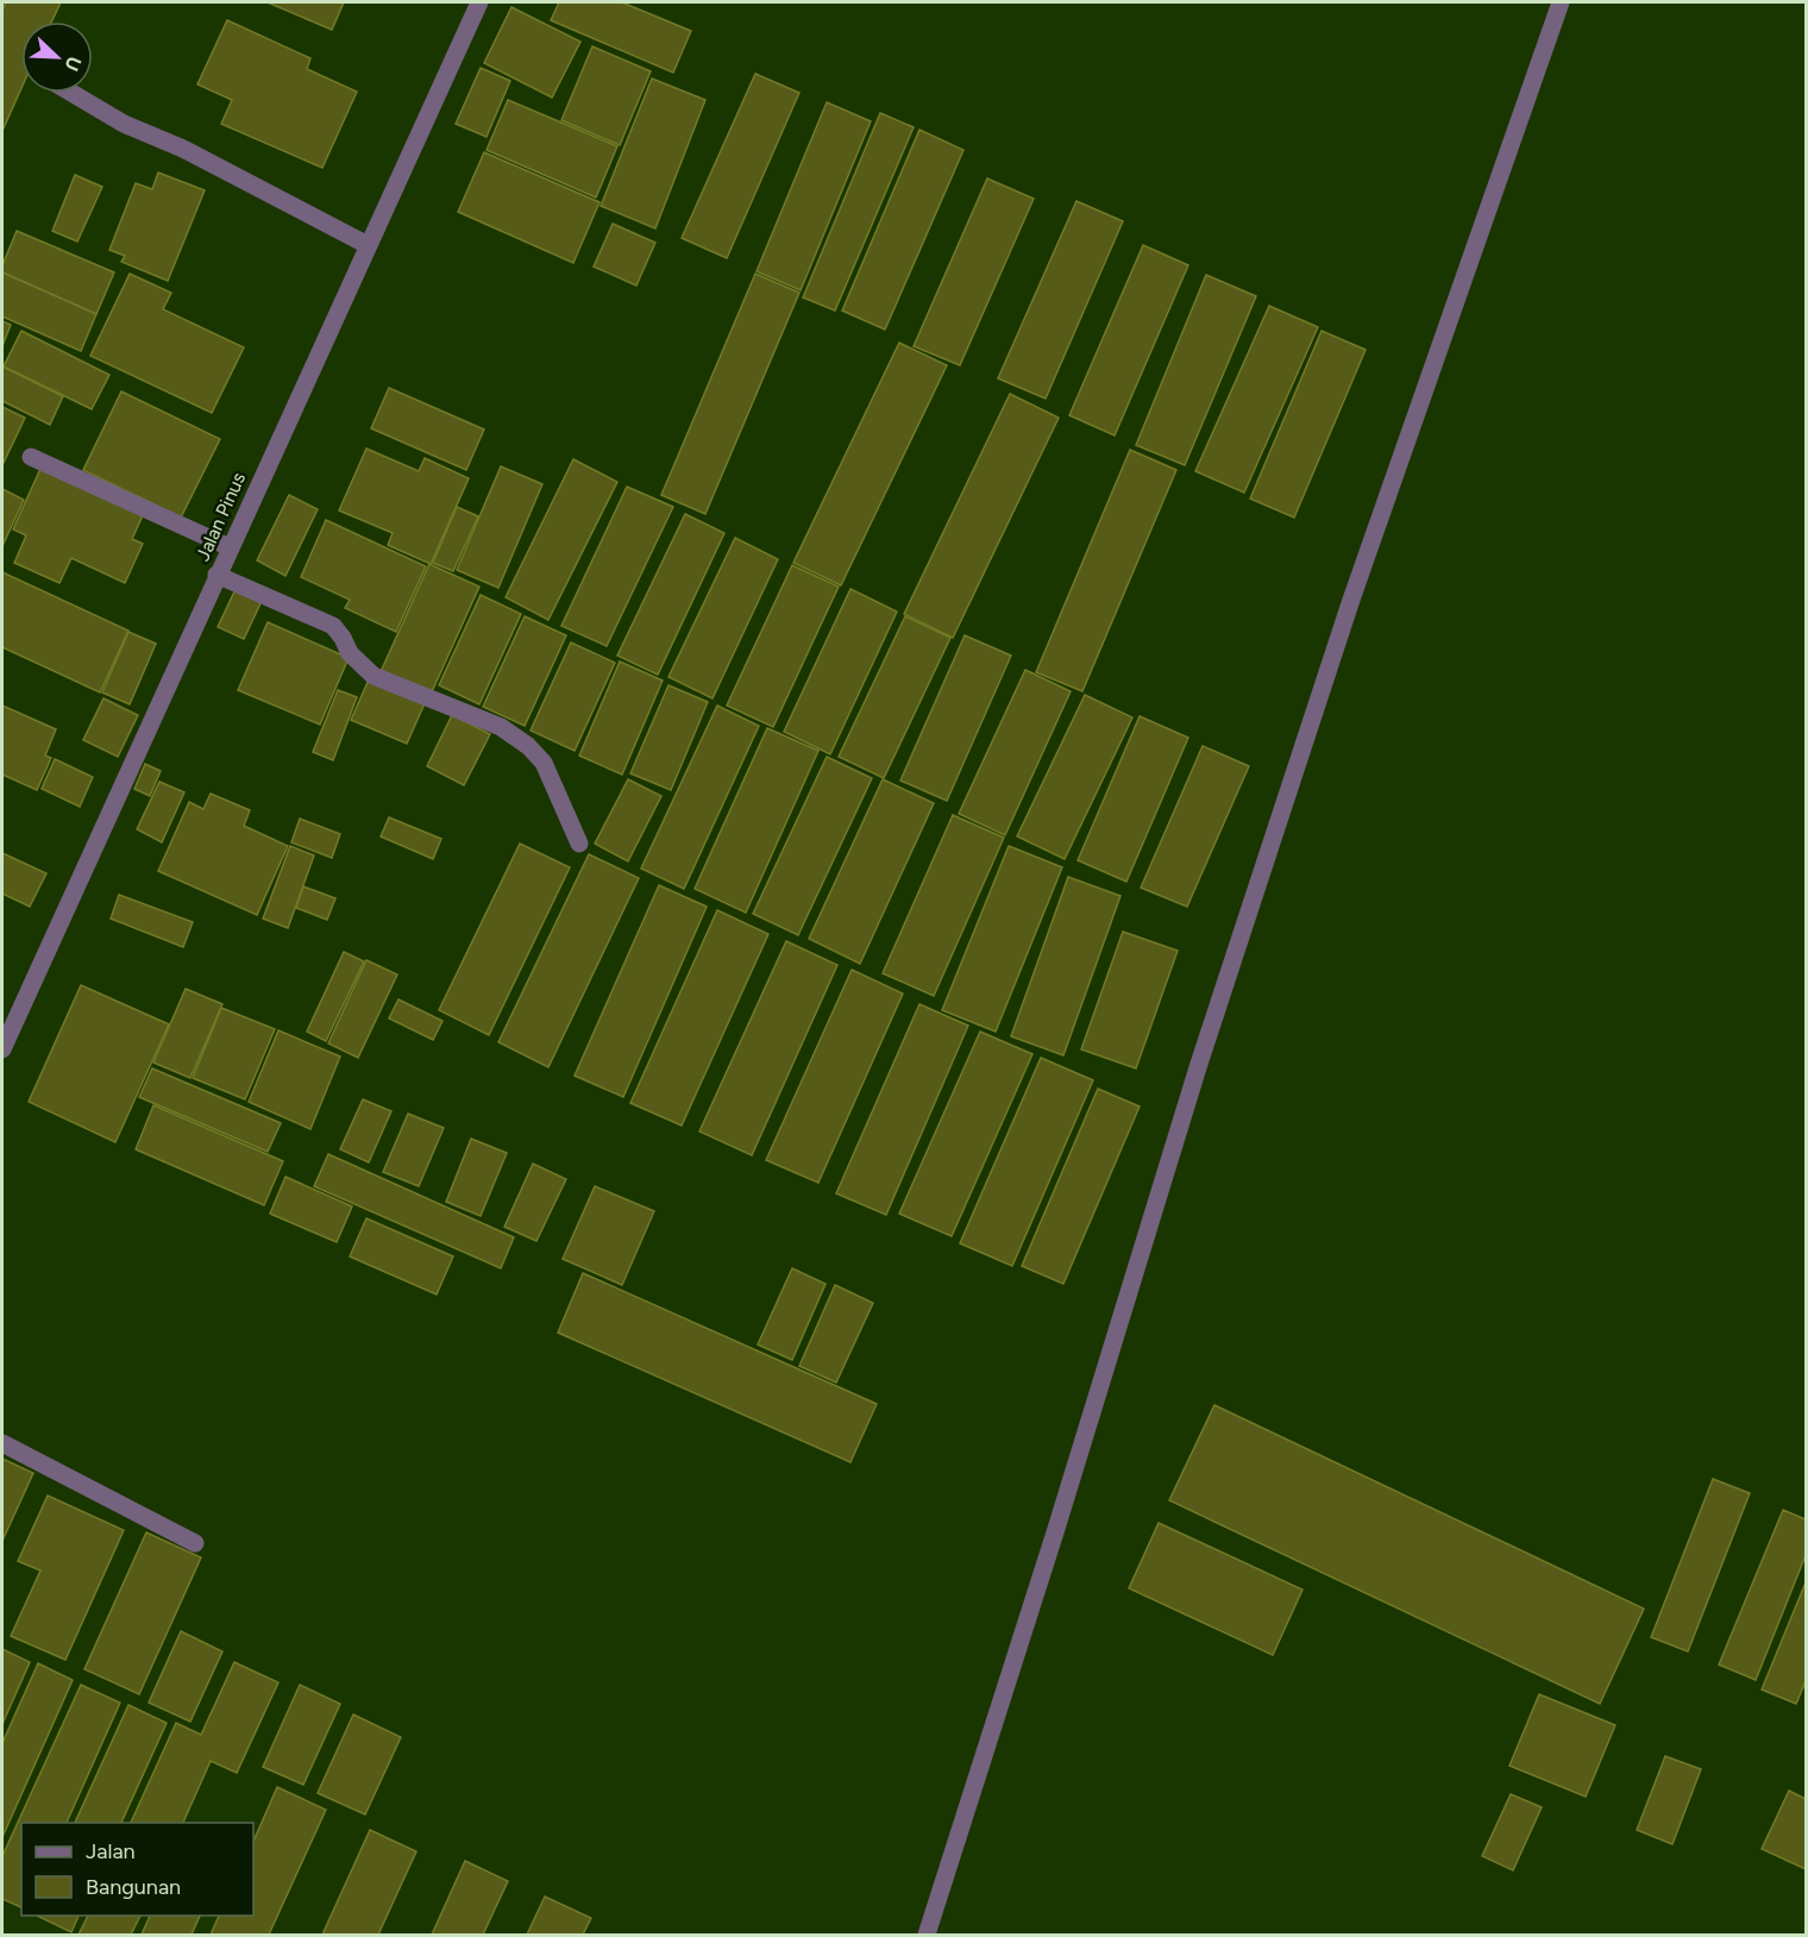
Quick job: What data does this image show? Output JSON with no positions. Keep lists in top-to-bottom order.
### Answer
{
  "streets": {
    "street": ["Jalan Pinus"]
  },
  "legend": ["Jalan", "Bangunan"],
  "north": "bottom right"
}
